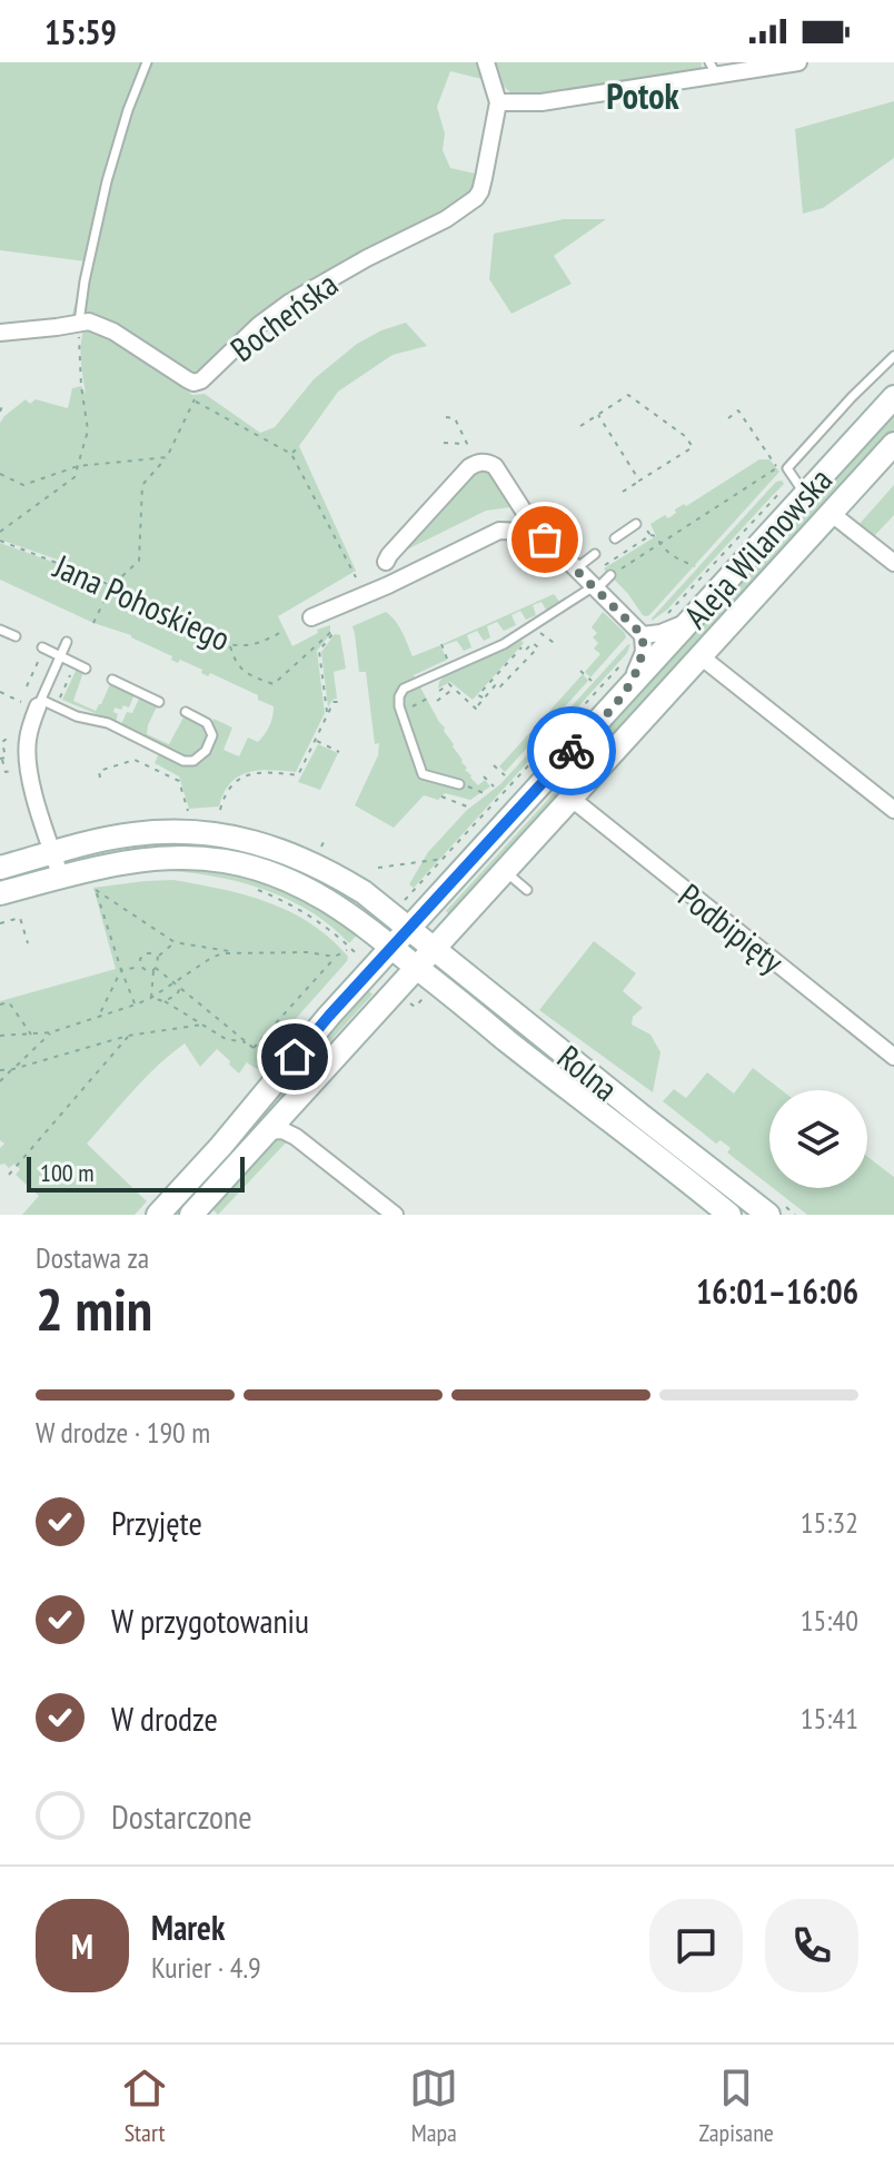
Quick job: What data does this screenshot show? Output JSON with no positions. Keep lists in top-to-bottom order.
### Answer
{
  "streets": {
    "main road": ["Aleja Wilanowska", "Rolna"],
    "street": ["Bocheńska", "Podbipięty"],
    "path": ["Jana Pohoskiego"]
  },
  "crossings": [
    ["Aleja Wilanowska", "Podbipięty"],
    ["Aleja Wilanowska", "Rolna"]
  ],
  "districts": ["Potok"],
  "scale_bar": "100 m",
  "page": {
    "status": "15:59",
    "scale": "100 m",
    "heading": ["2 min", "Dostawa za", "16:01–16:06"],
    "panel": ["Marek", "Kurier · 4.9"],
    "bar": "W drodze · 190 m",
    "list": [
      ["Przyjęte", "15:32"],
      ["W przygotowaniu", "15:40"],
      ["W drodze", "15:41"],
      "Dostarczone"
    ],
    "round": "M",
    "tabs": ["Start", "Mapa", "Zapisane"]
  }
}
